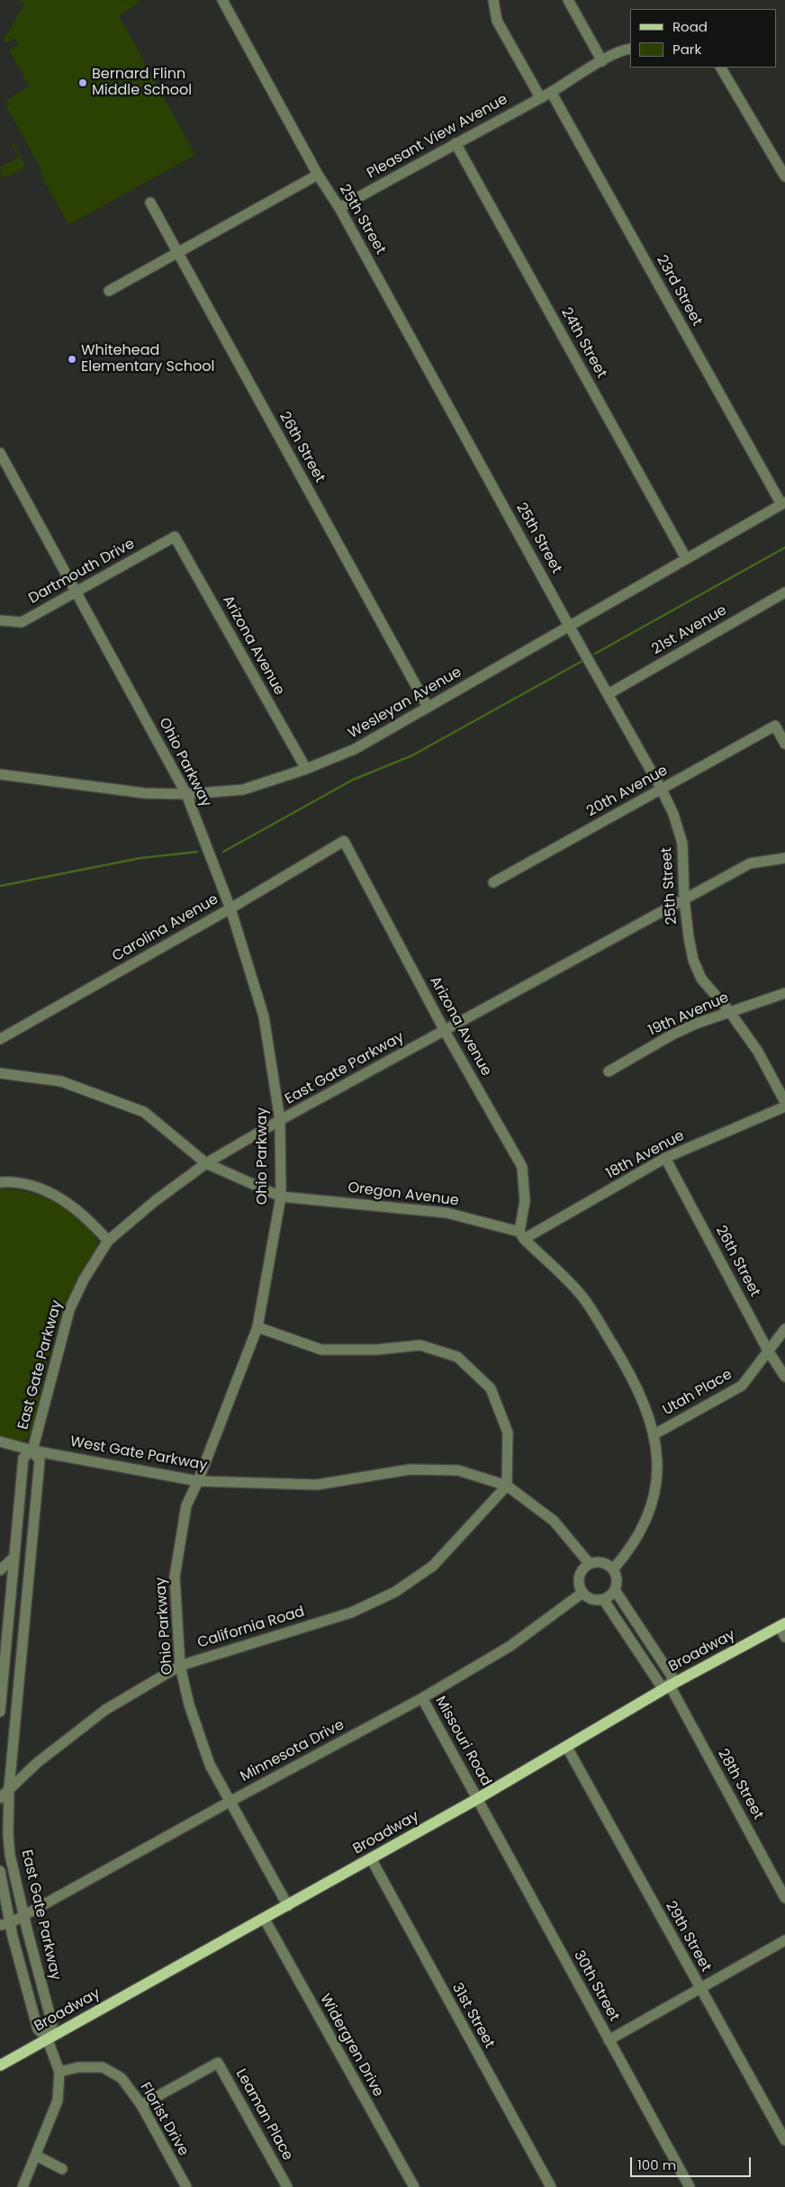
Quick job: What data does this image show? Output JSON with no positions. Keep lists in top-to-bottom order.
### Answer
{
  "streets": {
    "main road": ["Broadway"],
    "street": [
      "Pleasant View Avenue",
      "25th Street",
      "23rd Street",
      "24th Street",
      "26th Street",
      "Dartmouth Drive",
      "21st Avenue",
      "Arizona Avenue",
      "Wesleyan Avenue",
      "Ohio Parkway",
      "20th Avenue",
      "Carolina Avenue",
      "19th Avenue",
      "East Gate Parkway",
      "18th Avenue",
      "Oregon Avenue",
      "Utah Place",
      "West Gate Parkway",
      "California Road",
      "Missouri Road",
      "Minnesota Drive",
      "28th Street",
      "29th Street",
      "30th Street",
      "31st Street",
      "Widergren Drive",
      "Leaman Place",
      "Florist Drive"
    ]
  },
  "crossings": [
    ["Pleasant View Avenue", "25th Street"],
    ["Pleasant View Avenue", "23rd Street"],
    ["Pleasant View Avenue", "24th Street"],
    ["25th Street", "21st Avenue"],
    ["25th Street", "Wesleyan Avenue"],
    ["25th Street", "20th Avenue"],
    ["25th Street", "19th Avenue"],
    ["25th Street", "East Gate Parkway"],
    ["23rd Street", "Wesleyan Avenue"],
    ["24th Street", "Wesleyan Avenue"],
    ["26th Street", "Wesleyan Avenue"],
    ["26th Street", "18th Avenue"],
    ["26th Street", "Utah Place"],
    ["Dartmouth Drive", "Arizona Avenue"],
    ["Dartmouth Drive", "Ohio Parkway"],
    ["Arizona Avenue", "Wesleyan Avenue"],
    ["Arizona Avenue", "Carolina Avenue"],
    ["Arizona Avenue", "East Gate Parkway"],
    ["Arizona Avenue", "18th Avenue"],
    ["Arizona Avenue", "Oregon Avenue"],
    ["Wesleyan Avenue", "Ohio Parkway"],
    ["Ohio Parkway", "Carolina Avenue"],
    ["Ohio Parkway", "East Gate Parkway"],
    ["Ohio Parkway", "Oregon Avenue"],
    ["Ohio Parkway", "West Gate Parkway"],
    ["Ohio Parkway", "California Road"],
    ["Ohio Parkway", "Broadway"],
    ["Ohio Parkway", "Minnesota Drive"],
    ["East Gate Parkway", "Oregon Avenue"],
    ["East Gate Parkway", "West Gate Parkway"],
    ["East Gate Parkway", "California Road"],
    ["East Gate Parkway", "Broadway"],
    ["East Gate Parkway", "Minnesota Drive"],
    ["East Gate Parkway", "Florist Drive"],
    ["18th Avenue", "Oregon Avenue"],
    ["West Gate Parkway", "California Road"],
    ["West Gate Parkway", "Minnesota Drive"],
    ["Broadway", "Missouri Road"],
    ["Broadway", "28th Street"],
    ["Broadway", "29th Street"],
    ["Broadway", "30th Street"],
    ["Broadway", "31st Street"],
    ["Broadway", "Widergren Drive"],
    ["Missouri Road", "Minnesota Drive"],
    ["Missouri Road", "30th Street"],
    ["Leaman Place", "Florist Drive"]
  ],
  "places": ["Bernard Flinn Middle School", "Whitehead Elementary School"],
  "legend": ["Road", "Park"],
  "scale_bar": "100 m"
}
